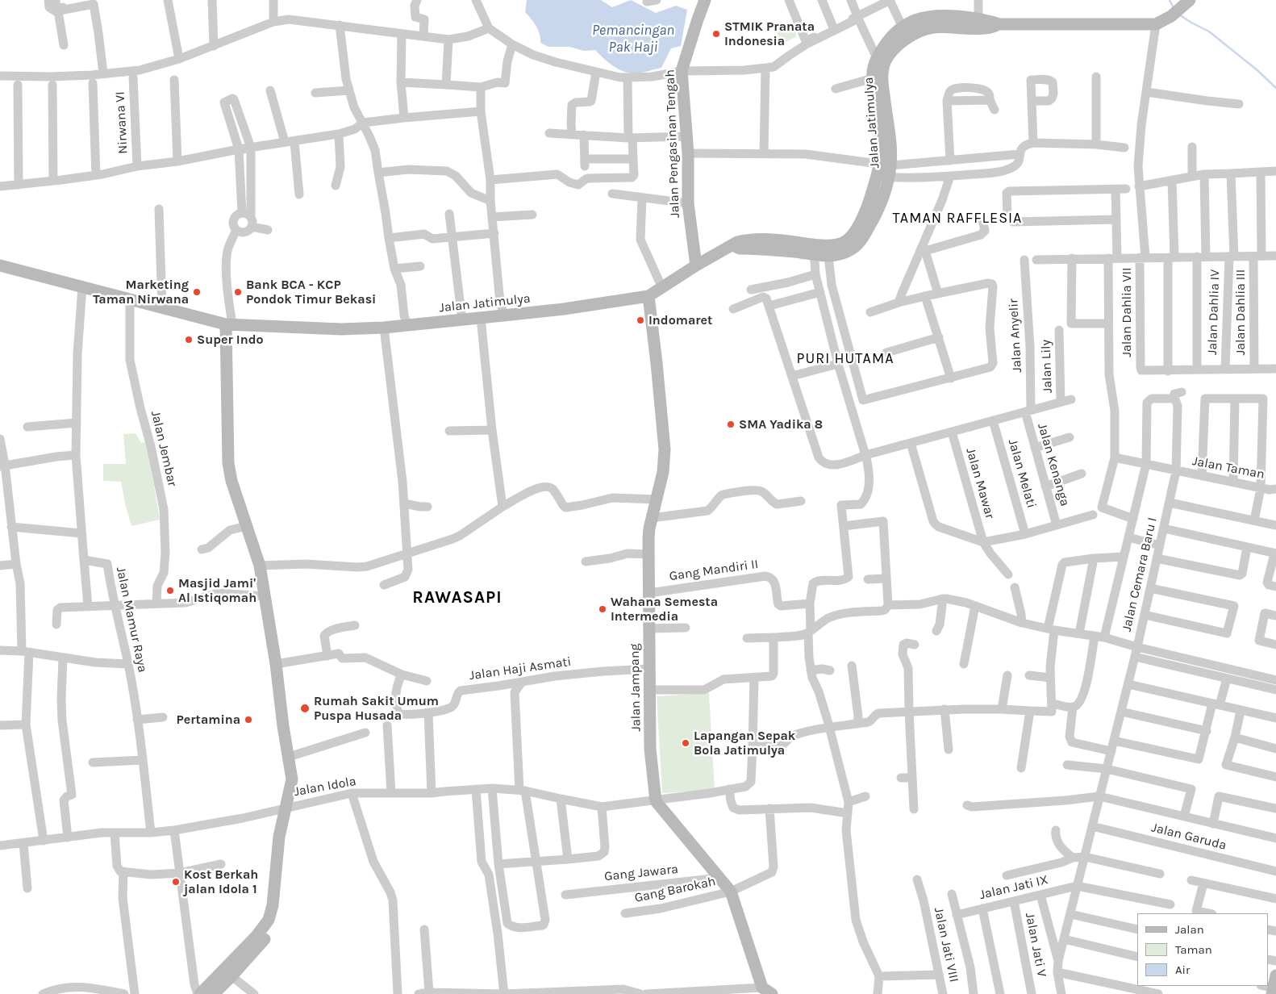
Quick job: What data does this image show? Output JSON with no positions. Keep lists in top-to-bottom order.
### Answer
{
  "streets": {
    "main road": ["Jalan Jatimulya", "Jalan Pengasinan Tengah", "Jalan Jampang"],
    "street": [
      "Nirwana VI",
      "Jalan Dahlia VII",
      "Jalan Dahlia IV",
      "Jalan Dahlia III",
      "Jalan Anyelir",
      "Jalan Lily",
      "Jalan Jembar",
      "Jalan Kenanga",
      "Jalan Taman",
      "Jalan Melati",
      "Jalan Mawar",
      "Gang Mandiri II",
      "Jalan Cemara Baru I",
      "Jalan Mamur Raya",
      "Jalan Haji Asmati",
      "Jalan Idola",
      "Jalan Garuda",
      "Gang Jawara",
      "Jalan Jati IX",
      "Gang Barokah",
      "Jalan Jati VIII",
      "Jalan Jati V"
    ]
  },
  "crossings": [
    ["Jalan Jatimulya", "Jalan Pengasinan Tengah"],
    ["Jalan Jatimulya", "Jalan Dahlia VII"],
    ["Jalan Jatimulya", "Jalan Jembar"],
    ["Jalan Jatimulya", "Jalan Jampang"],
    ["Jalan Anyelir", "Jalan Kenanga"],
    ["Jalan Taman", "Jalan Cemara Baru I"],
    ["Gang Mandiri II", "Jalan Jampang"],
    ["Jalan Mamur Raya", "Jalan Idola"],
    ["Jalan Haji Asmati", "Jalan Jampang"],
    ["Jalan Jampang", "Jalan Idola"],
    ["Jalan Jati IX", "Jalan Jati V"]
  ],
  "districts": ["TAMAN RAFFLESIA", "PURI HUTAMA", "RAWASAPI"],
  "water": ["Pemancingan Pak Haji"],
  "places": [
    "STMIK Pranata Indonesia",
    "Marketing Taman Nirwana",
    "Bank BCA - KCP Pondok Timur Bekasi",
    "Indomaret",
    "Super Indo",
    "SMA Yadika 8",
    "Masjid Jami' Al Istiqomah",
    "Wahana Semesta Intermedia",
    "Rumah Sakit Umum Puspa Husada",
    "Pertamina",
    "Lapangan Sepak Bola Jatimulya",
    "Kost Berkah jalan Idola 1"
  ],
  "legend": ["Jalan", "Taman", "Air"]
}
